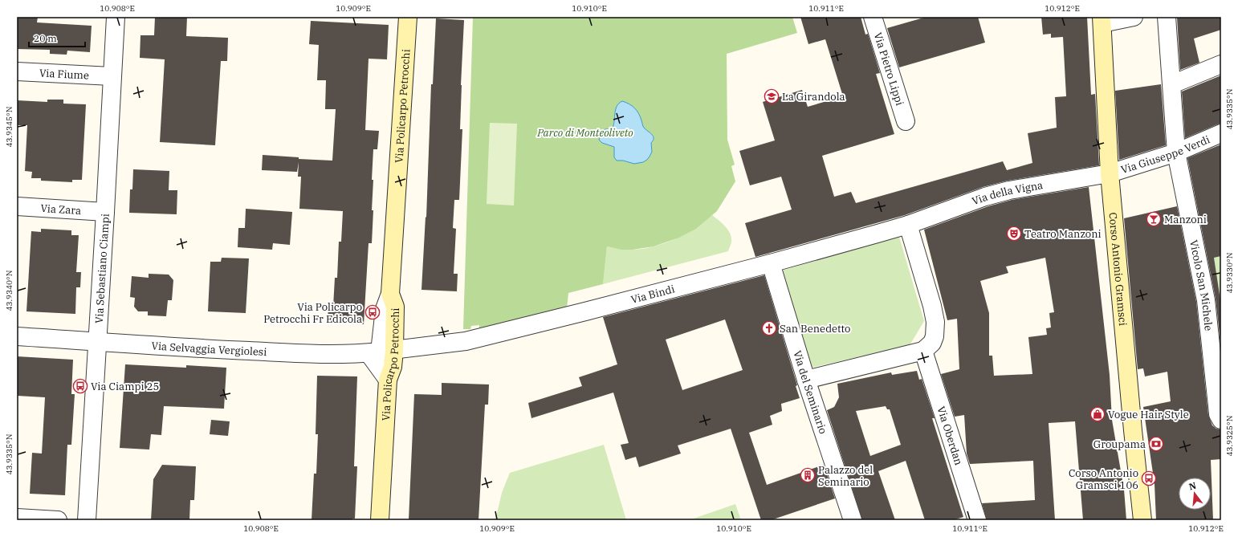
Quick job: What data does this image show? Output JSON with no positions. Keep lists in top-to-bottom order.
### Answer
{
  "streets": {
    "street": [
      "Via Pietro Lippi",
      "Via Fiume",
      "Via Policarpo Petrocchi",
      "Via Giuseppe Verdi",
      "Via della Vigna",
      "Via Zara",
      "Via Sebastiano Ciampi",
      "Corso Antonio Gramsci",
      "Vicolo San Michele",
      "Via Bindi",
      "Via Selvaggia Vergiolesi",
      "Via del Seminario",
      "Via Oberdan"
    ]
  },
  "crossings": [
    ["Via Fiume", "Via Sebastiano Ciampi"],
    ["Via Policarpo Petrocchi", "Via Bindi"],
    ["Via Policarpo Petrocchi", "Via Selvaggia Vergiolesi"],
    ["Via Giuseppe Verdi", "Via della Vigna"],
    ["Via Giuseppe Verdi", "Corso Antonio Gramsci"],
    ["Via Giuseppe Verdi", "Vicolo San Michele"],
    ["Via della Vigna", "Corso Antonio Gramsci"],
    ["Via della Vigna", "Via Bindi"],
    ["Via Zara", "Via Sebastiano Ciampi"],
    ["Via Sebastiano Ciampi", "Via Selvaggia Vergiolesi"],
    ["Via Bindi", "Via Selvaggia Vergiolesi"],
    ["Via Bindi", "Via del Seminario"]
  ],
  "parks": ["Parco di Monteoliveto"],
  "places": {
    "school or university": ["La Girandola"],
    "bar": ["Manzoni"],
    "theatre": ["Teatro Manzoni"],
    "bus stop": ["Via Policarpo Petrocchi Fr Edicola", "Via Ciampi 25", "Corso Antonio Gramsci 106"],
    "church": ["San Benedetto"],
    "shop": ["Vogue Hair Style"],
    "bank": ["Groupama"],
    "building": ["Palazzo del Seminario"]
  },
  "scale_bar": "20 m",
  "north": "top",
  "coordinates": [
    "10.908°E",
    "10.909°E",
    "10.910°E",
    "10.911°E",
    "10.912°E",
    "43.9335°N",
    "43.9345°N",
    "43.9330°N",
    "43.9340°N",
    "43.9325°N"
  ]
}
